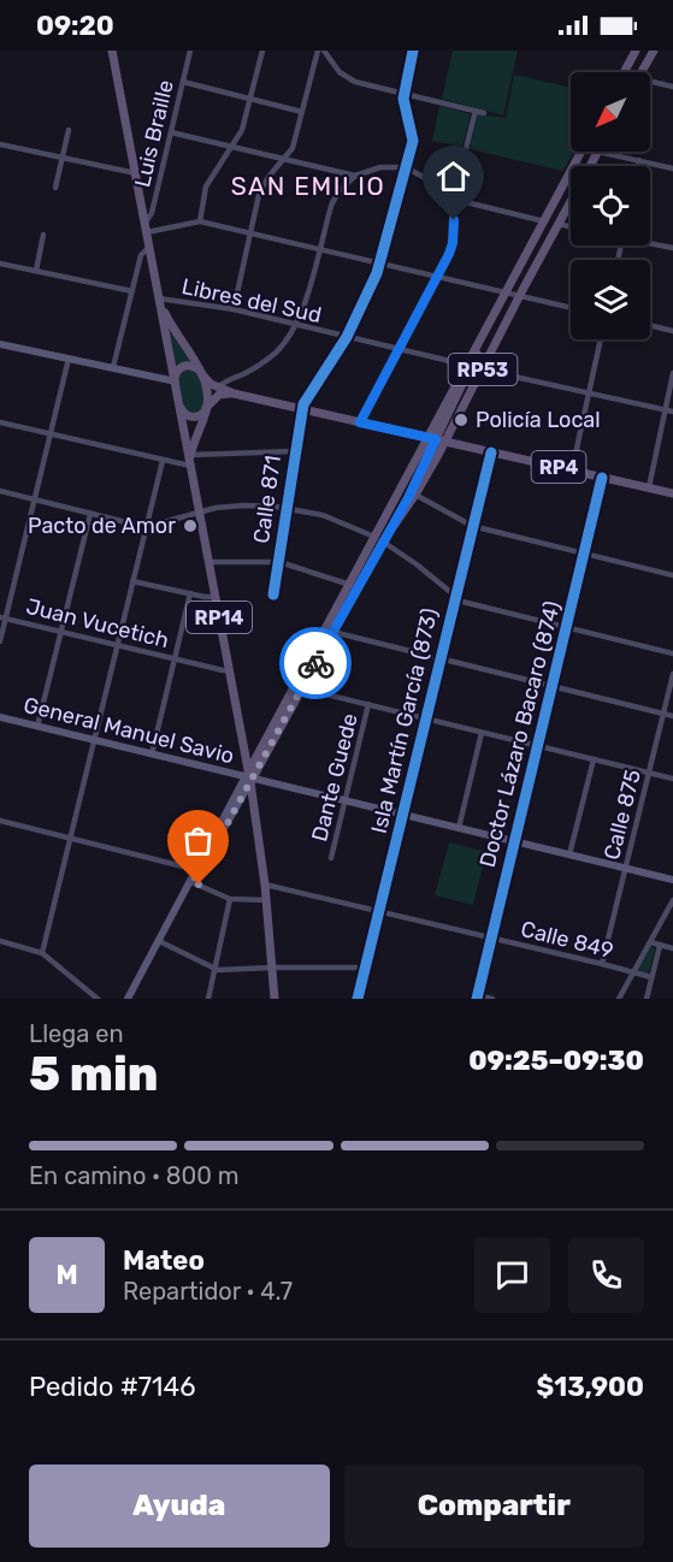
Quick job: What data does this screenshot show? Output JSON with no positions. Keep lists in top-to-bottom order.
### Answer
{
  "streets": {
    "main road": [
      "RP53",
      "RP4",
      "RP14",
      "General Manuel Savio"
    ],
    "street": [
      "Luis Braille",
      "Libres del Sud",
      "Calle 871",
      "Juan Vucetich",
      "Isla Martín García (873)",
      "Doctor Lázaro Bacaro (874)",
      "Dante Guede",
      "Calle 875",
      "Calle 849"
    ]
  },
  "crossings": [
    ["Libres del Sud", "RP53"],
    ["Libres del Sud", "Calle 871"],
    ["RP53", "RP4"],
    ["RP53", "RP14"],
    ["RP53", "General Manuel Savio"],
    ["RP4", "Calle 871"],
    ["RP4", "Isla Martín García (873)"],
    ["RP4", "Doctor Lázaro Bacaro (874)"],
    ["RP14", "Juan Vucetich"],
    ["RP14", "General Manuel Savio"],
    ["RP14", "Calle 849"],
    ["Isla Martín García (873)", "General Manuel Savio"],
    ["Isla Martín García (873)", "Calle 849"],
    ["General Manuel Savio", "Doctor Lázaro Bacaro (874)"],
    ["General Manuel Savio", "Dante Guede"],
    ["General Manuel Savio", "Calle 875"],
    ["Doctor Lázaro Bacaro (874)", "Calle 849"],
    ["Calle 875", "Calle 849"]
  ],
  "districts": ["SAN EMILIO"],
  "places": ["Policía Local", "Pacto de Amor"],
  "north": "bottom left",
  "page": {
    "status": "09:20",
    "heading": ["5 min", "Llega en", "09:25–09:30"],
    "panel": [
      "Mateo",
      "Repartidor · 4.7",
      "Pedido #7146",
      "$13,900"
    ],
    "bar": "En camino · 800 m",
    "round": "M",
    "buttons": ["Ayuda", "Compartir"]
  }
}
